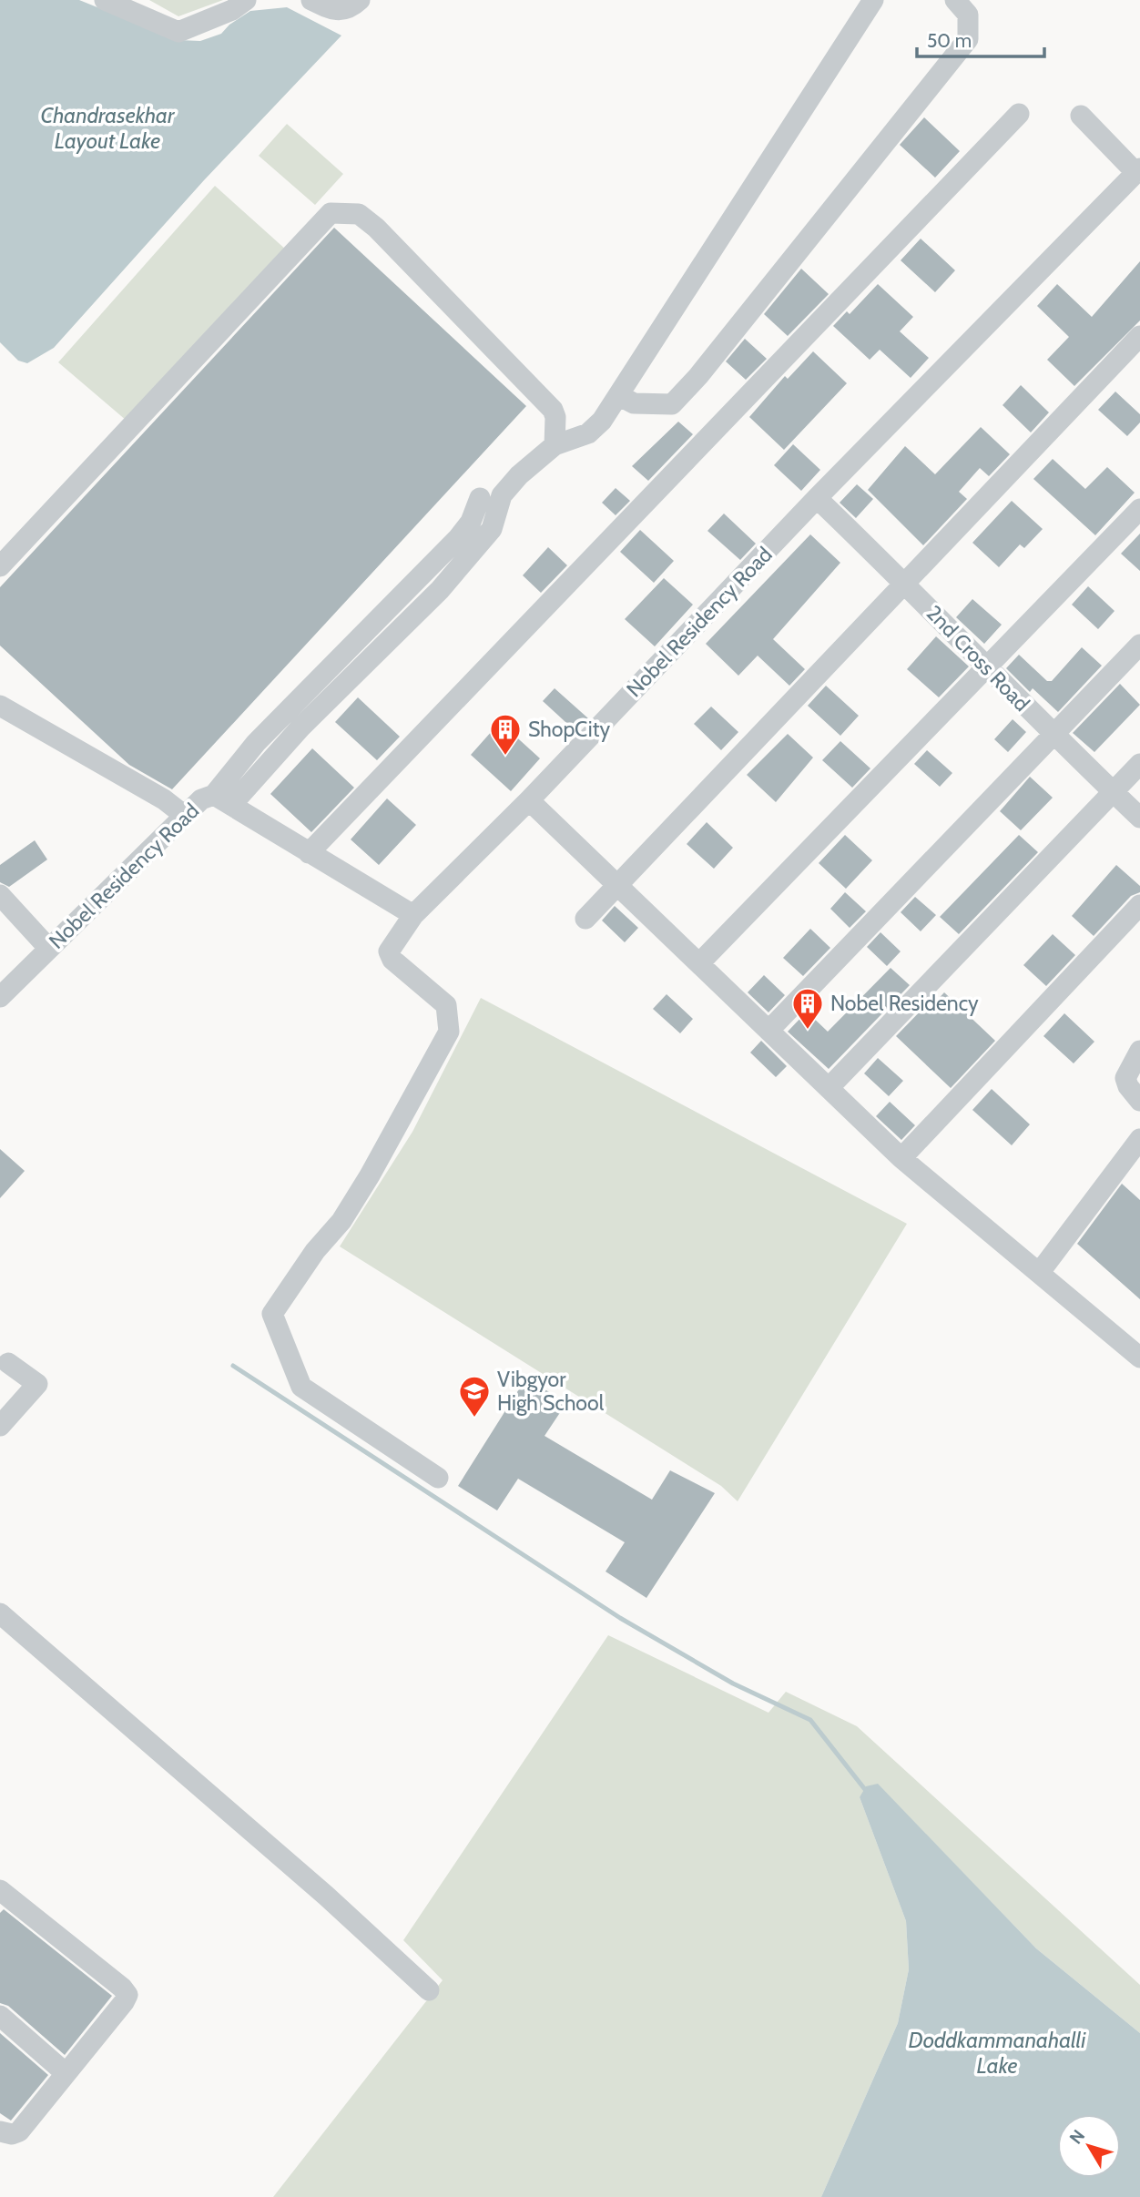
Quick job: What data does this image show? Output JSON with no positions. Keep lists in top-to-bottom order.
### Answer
{
  "streets": {
    "street": ["Nobel Residency Road", "2nd Cross Road"]
  },
  "crossings": [
    ["Nobel Residency Road", "2nd Cross Road"]
  ],
  "water": ["Chandrasekhar Layout Lake", "Doddkammanahalli Lake"],
  "places": {
    "building": ["ShopCity", "Nobel Residency"],
    "school or university": ["Vibgyor High School"]
  },
  "scale_bar": "50 m",
  "north": "top left"
}
